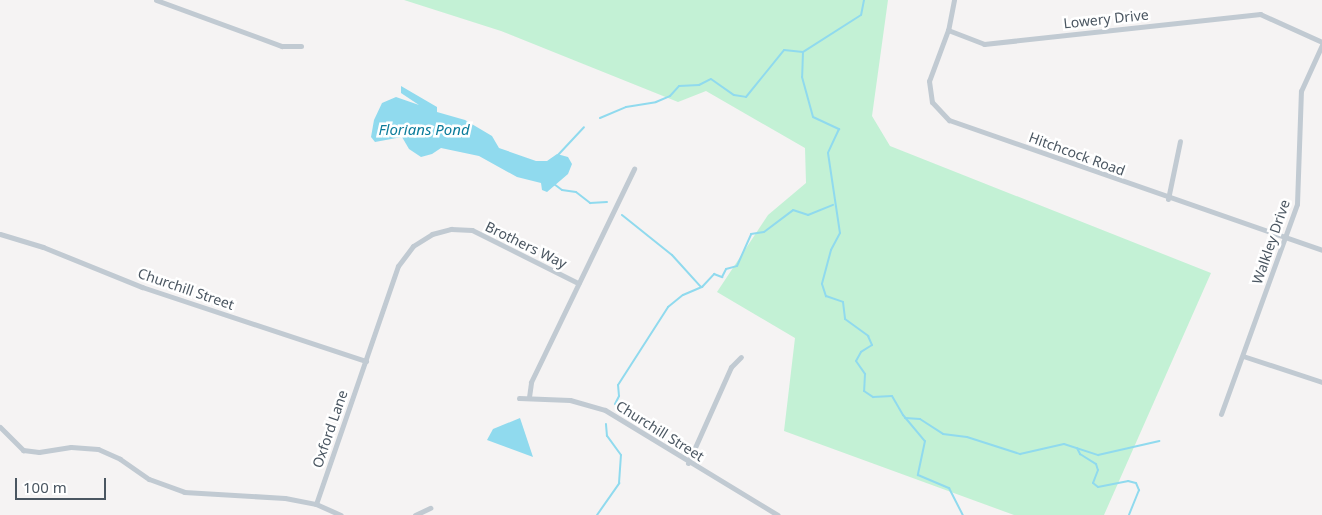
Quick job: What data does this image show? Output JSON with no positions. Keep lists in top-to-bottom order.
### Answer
{
  "streets": {
    "street": [
      "Lowery Drive",
      "Hitchcock Road",
      "Walkley Drive",
      "Brothers Way",
      "Churchill Street",
      "Oxford Lane"
    ]
  },
  "crossings": [
    ["Lowery Drive", "Hitchcock Road"],
    ["Lowery Drive", "Walkley Drive"],
    ["Hitchcock Road", "Walkley Drive"],
    ["Brothers Way", "Churchill Street"],
    ["Brothers Way", "Oxford Lane"],
    ["Churchill Street", "Oxford Lane"]
  ],
  "water": ["Florians Pond"],
  "scale_bar": "100 m"
}
